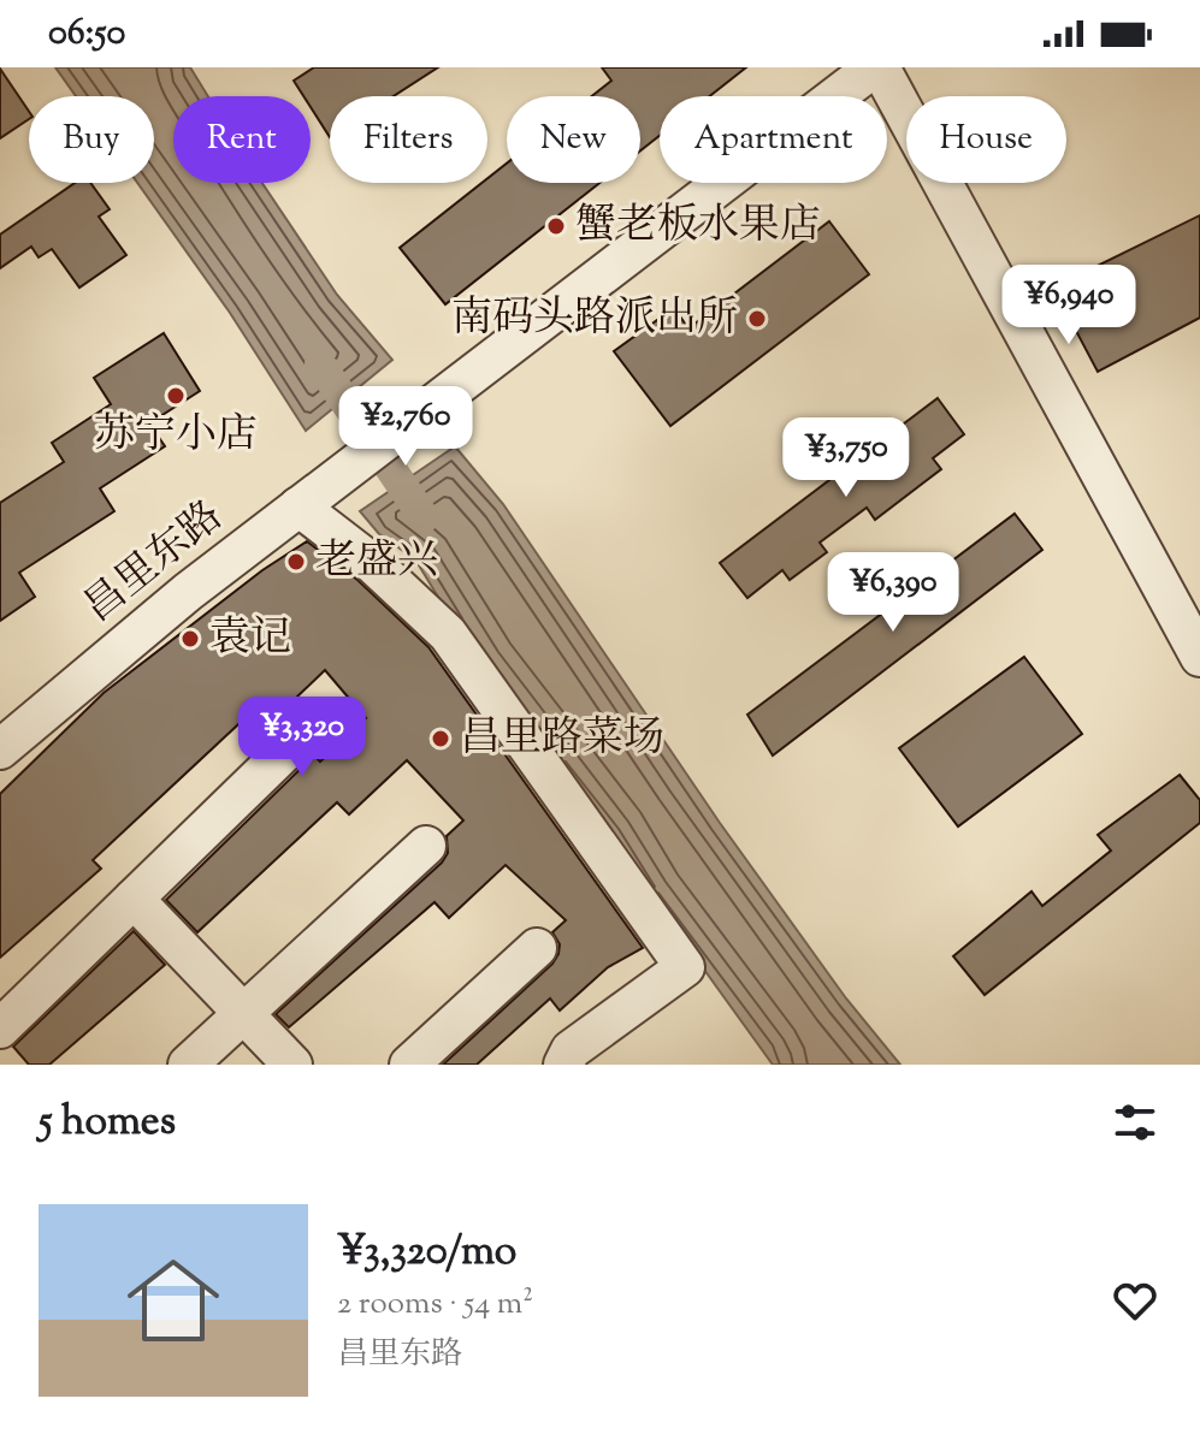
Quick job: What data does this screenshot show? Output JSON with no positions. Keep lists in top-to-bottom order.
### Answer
{
  "streets": {
    "street": ["昌里东路"]
  },
  "places": [
    "蟹老板水果店",
    "南码头路派出所",
    "苏宁小店",
    "老盛兴",
    "袁记",
    "昌里路菜场"
  ],
  "page": {
    "status": "06:50",
    "chip": [
      "Buy",
      "Rent",
      "Filters",
      "New",
      "Apartment",
      "House"
    ],
    "price": [
      "¥6,940",
      "¥2,760",
      "¥3,750",
      "¥6,390",
      "¥3,320"
    ],
    "heading": "5 homes",
    "list": [
      {
        "name": "¥3,320/mo",
        "note": "2 rooms · 54 m² · 昌里东路"
      }
    ]
  }
}
